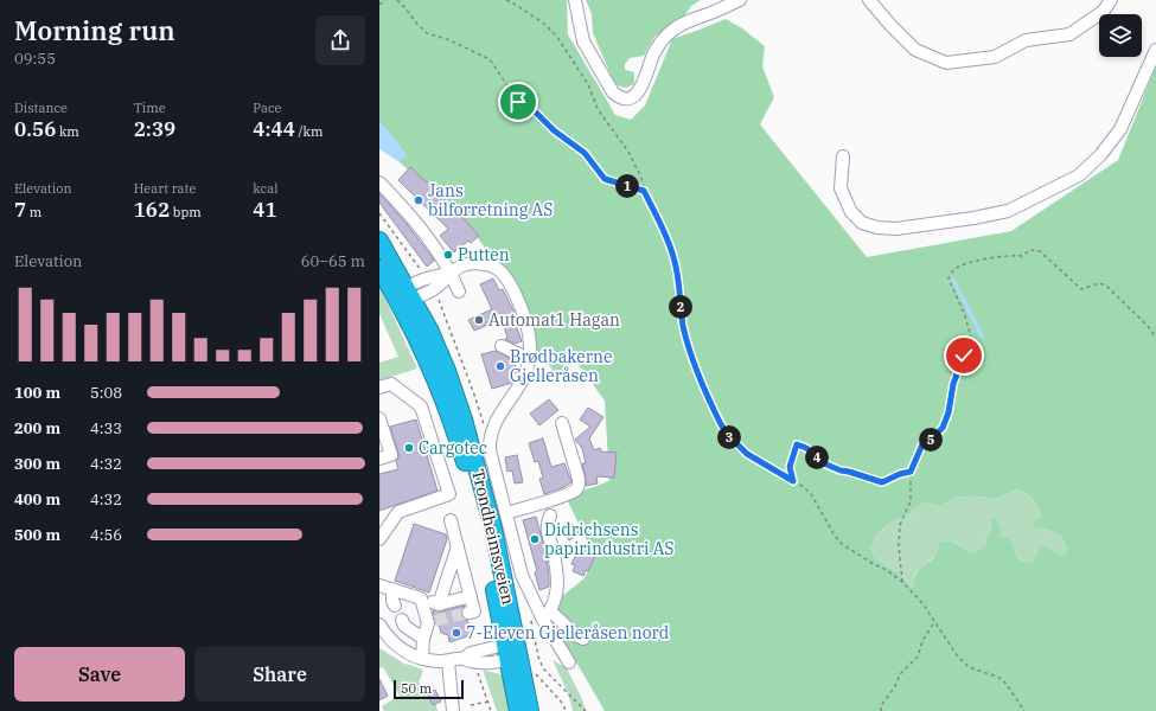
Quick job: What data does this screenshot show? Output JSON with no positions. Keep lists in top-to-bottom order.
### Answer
{
  "streets": {
    "highway": ["Trondheimsveien"]
  },
  "places": [
    "Jans bilforretning AS",
    "Putten",
    "Automat1 Hagan",
    "Brødbakerne Gjelleråsen",
    "Cargotec",
    "Didrichsens papirindustri AS",
    "7-Eleven Gjelleråsen nord"
  ],
  "scale_bar": "50 m",
  "page": {
    "heading": ["Morning run", "09:55"],
    "stats": [
      ["Distance", "0.56 km"],
      ["Time", "2:39"],
      ["Pace", "4:44 /km"],
      ["Elevation", "7 m"],
      ["Heart rate", "162 bpm"],
      ["kcal", "41"]
    ],
    "pins": [
      "1",
      "2",
      "3",
      "5",
      "4"
    ],
    "chart": ["Elevation", "60–65 m"],
    "list": [
      {
        "name": "100 m",
        "note": "5:08"
      },
      {
        "name": "200 m",
        "note": "4:33"
      },
      {
        "name": "300 m",
        "note": "4:32"
      },
      {
        "name": "400 m",
        "note": "4:32"
      },
      {
        "name": "500 m",
        "note": "4:56"
      }
    ],
    "buttons": ["Save", "Share"],
    "scale": "50 m"
  }
}
